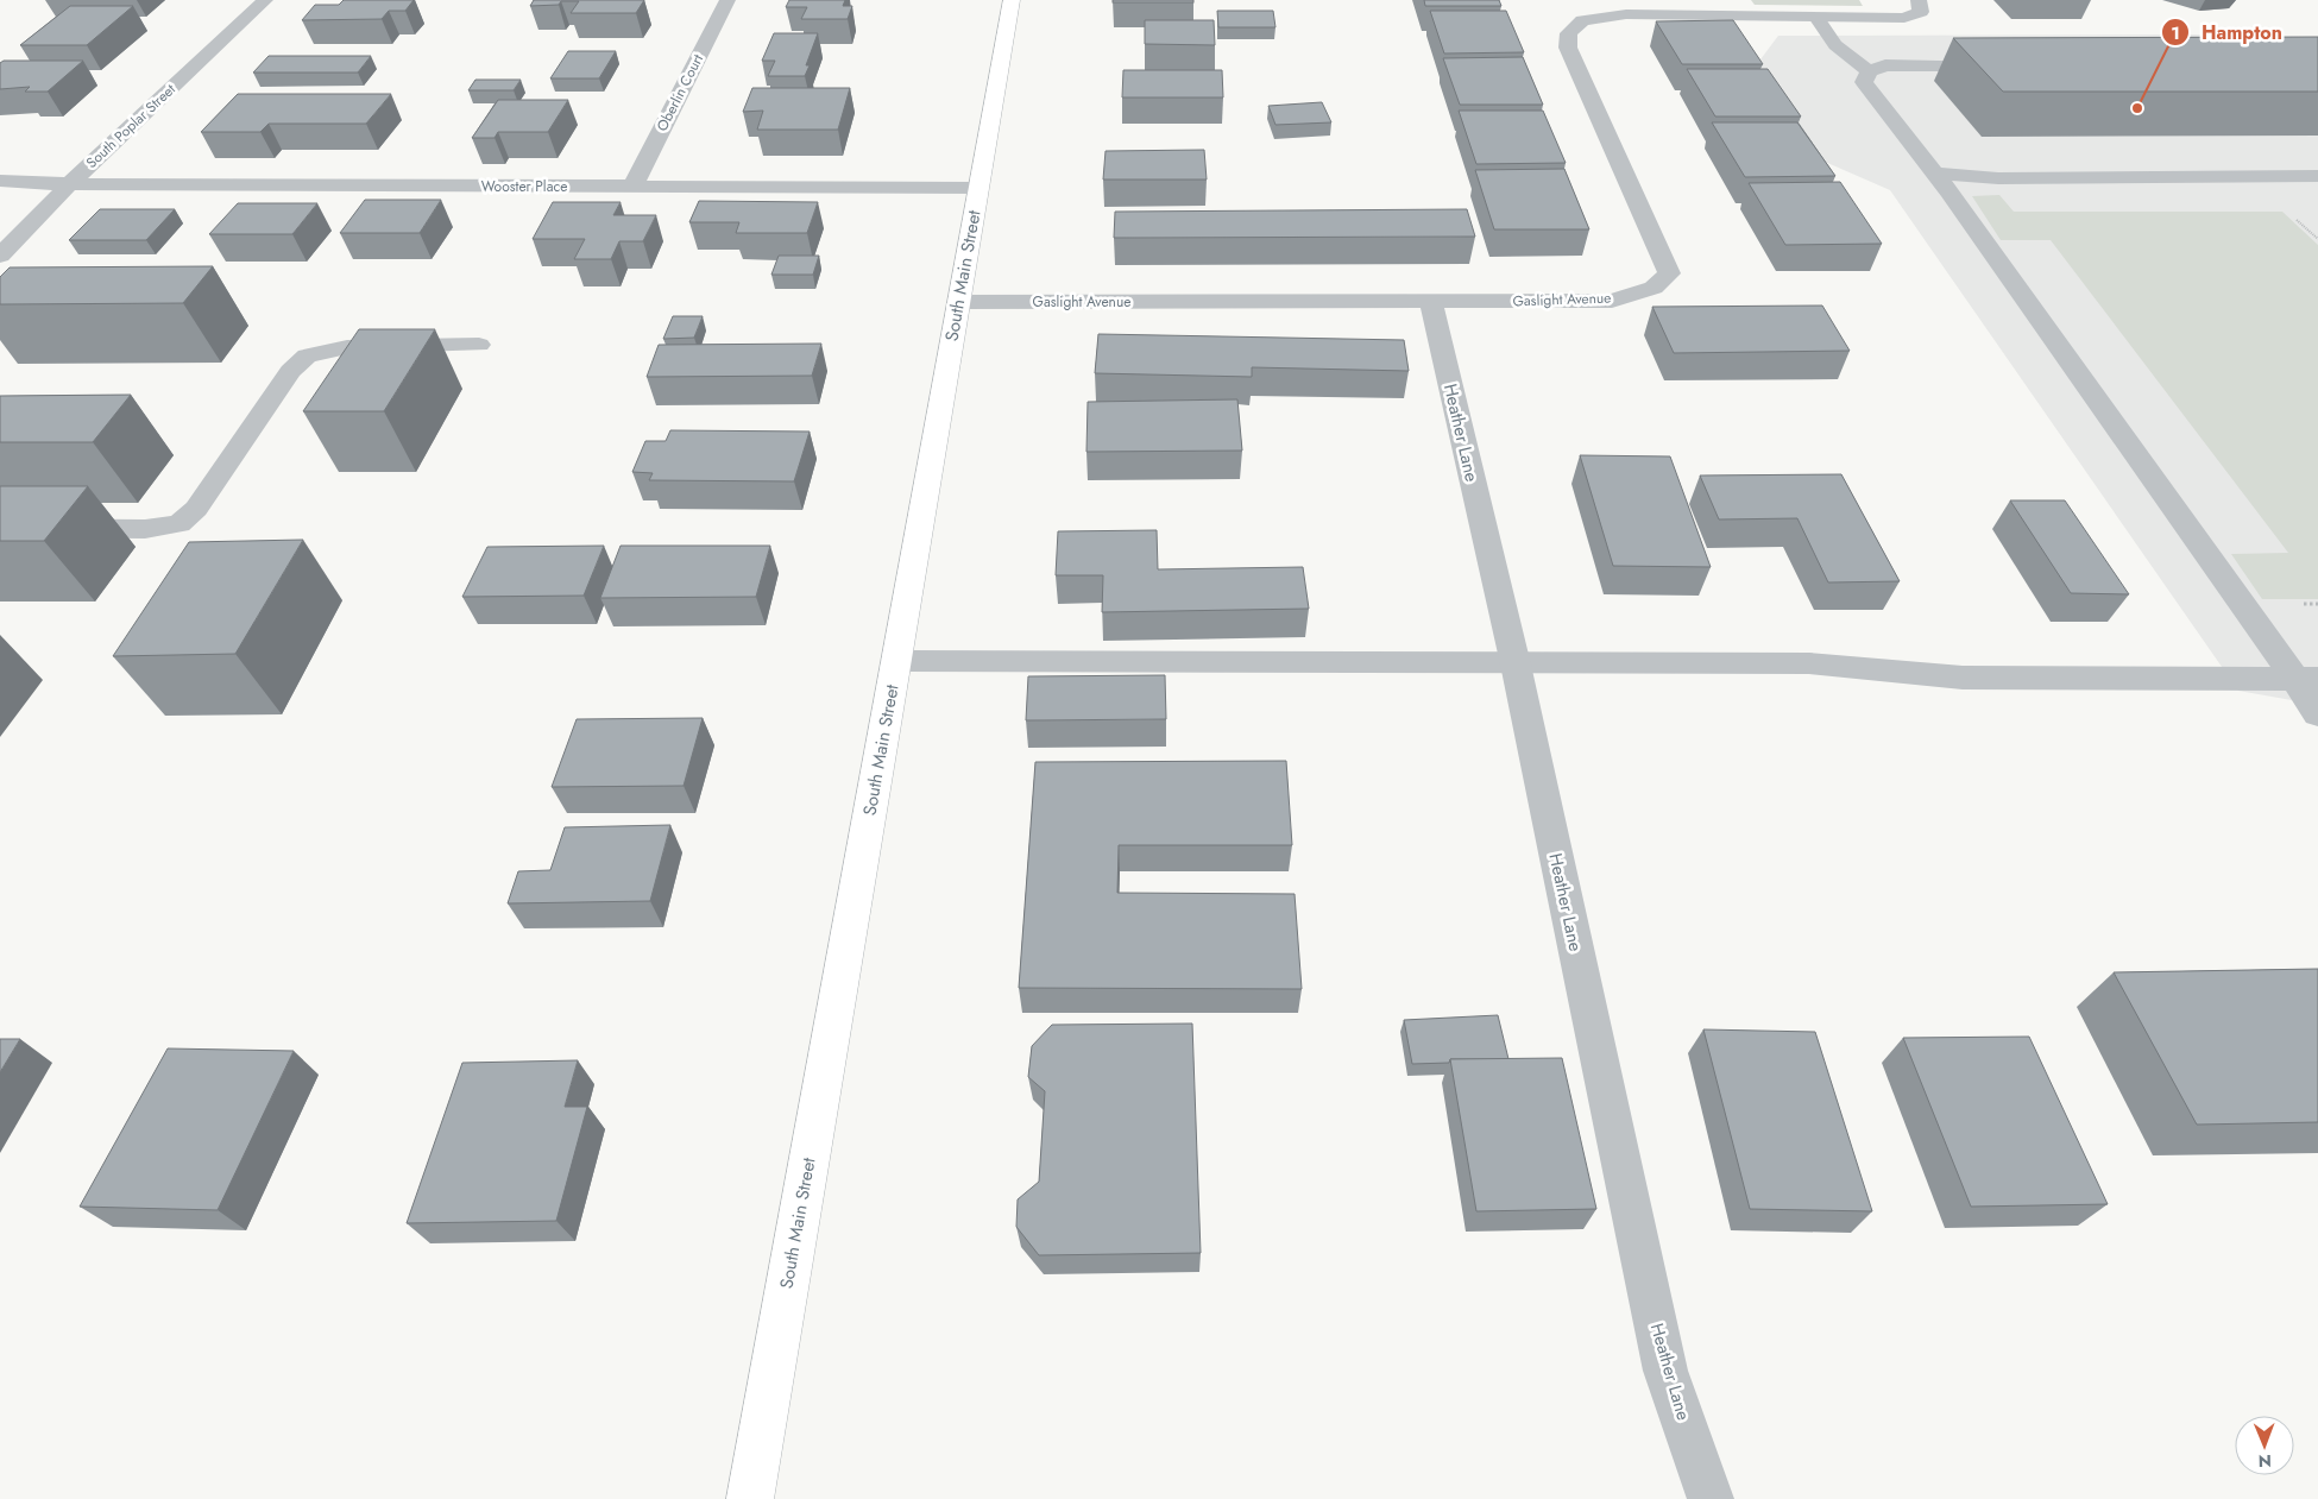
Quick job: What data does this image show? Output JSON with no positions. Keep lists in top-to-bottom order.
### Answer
{
  "streets": {
    "main road": ["South Main Street"],
    "street": [
      "Oberlin Court",
      "South Poplar Street",
      "Wooster Place",
      "Gaslight Avenue",
      "Heather Lane"
    ]
  },
  "crossings": [
    ["Oberlin Court", "Wooster Place"],
    ["South Poplar Street", "Wooster Place"],
    ["Wooster Place", "South Main Street"],
    ["South Main Street", "Gaslight Avenue"],
    ["Gaslight Avenue", "Heather Lane"]
  ],
  "places": ["Hampton"],
  "north": "bottom"
}
